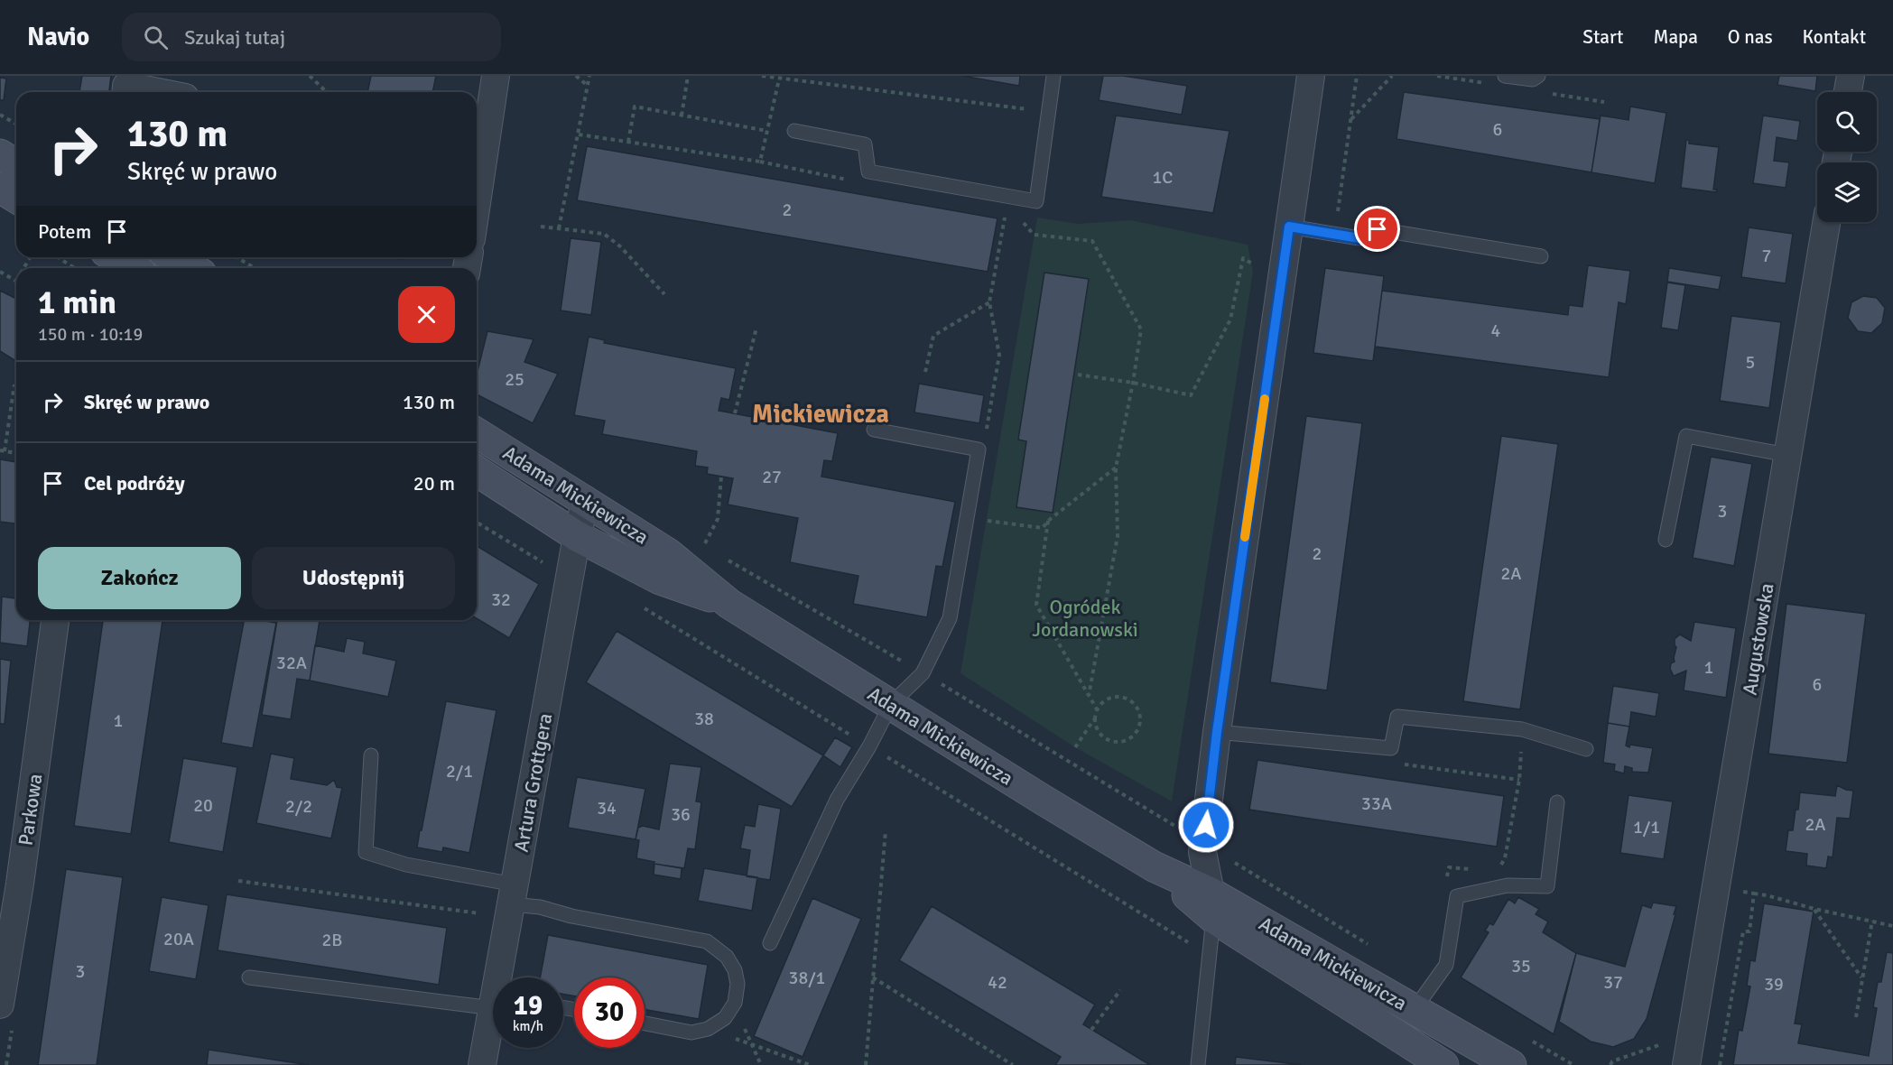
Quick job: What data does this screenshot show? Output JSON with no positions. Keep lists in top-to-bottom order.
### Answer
{
  "streets": {
    "street": [
      "Adama Mickiewicza",
      "Augustowska",
      "Artura Grottgera",
      "Parkowa"
    ]
  },
  "crossings": [
    ["Adama Mickiewicza", "Artura Grottgera"]
  ],
  "districts": ["Mickiewicza"],
  "parks": ["Ogródek Jordanowski"],
  "house_numbers": [
    "6",
    "1C",
    "2",
    "7",
    "4",
    "5",
    "25",
    "27",
    "3",
    "2",
    "2A",
    "32",
    "32A",
    "1",
    "6",
    "38",
    "1",
    "2/1",
    "33A",
    "20",
    "2/2",
    "34",
    "36",
    "2A",
    "1/1",
    "20A",
    "2B",
    "35",
    "3",
    "38/1",
    "42",
    "37",
    "39"
  ],
  "page": {
    "header": "Navio",
    "search": "Szukaj tutaj",
    "nav": [
      "Start",
      "Mapa",
      "O nas",
      "Kontakt"
    ],
    "turn": ["130 m", "Skręć w prawo"],
    "then": "Potem",
    "heading": ["1 min", "150 m · 10:19"],
    "list": [
      {
        "name": "Skręć w prawo",
        "value": "130 m"
      },
      {
        "name": "Cel podróży",
        "value": "20 m"
      }
    ],
    "buttons": ["Zakończ", "Udostępnij"],
    "speed": "19 km/h",
    "limit": "30"
  }
}
